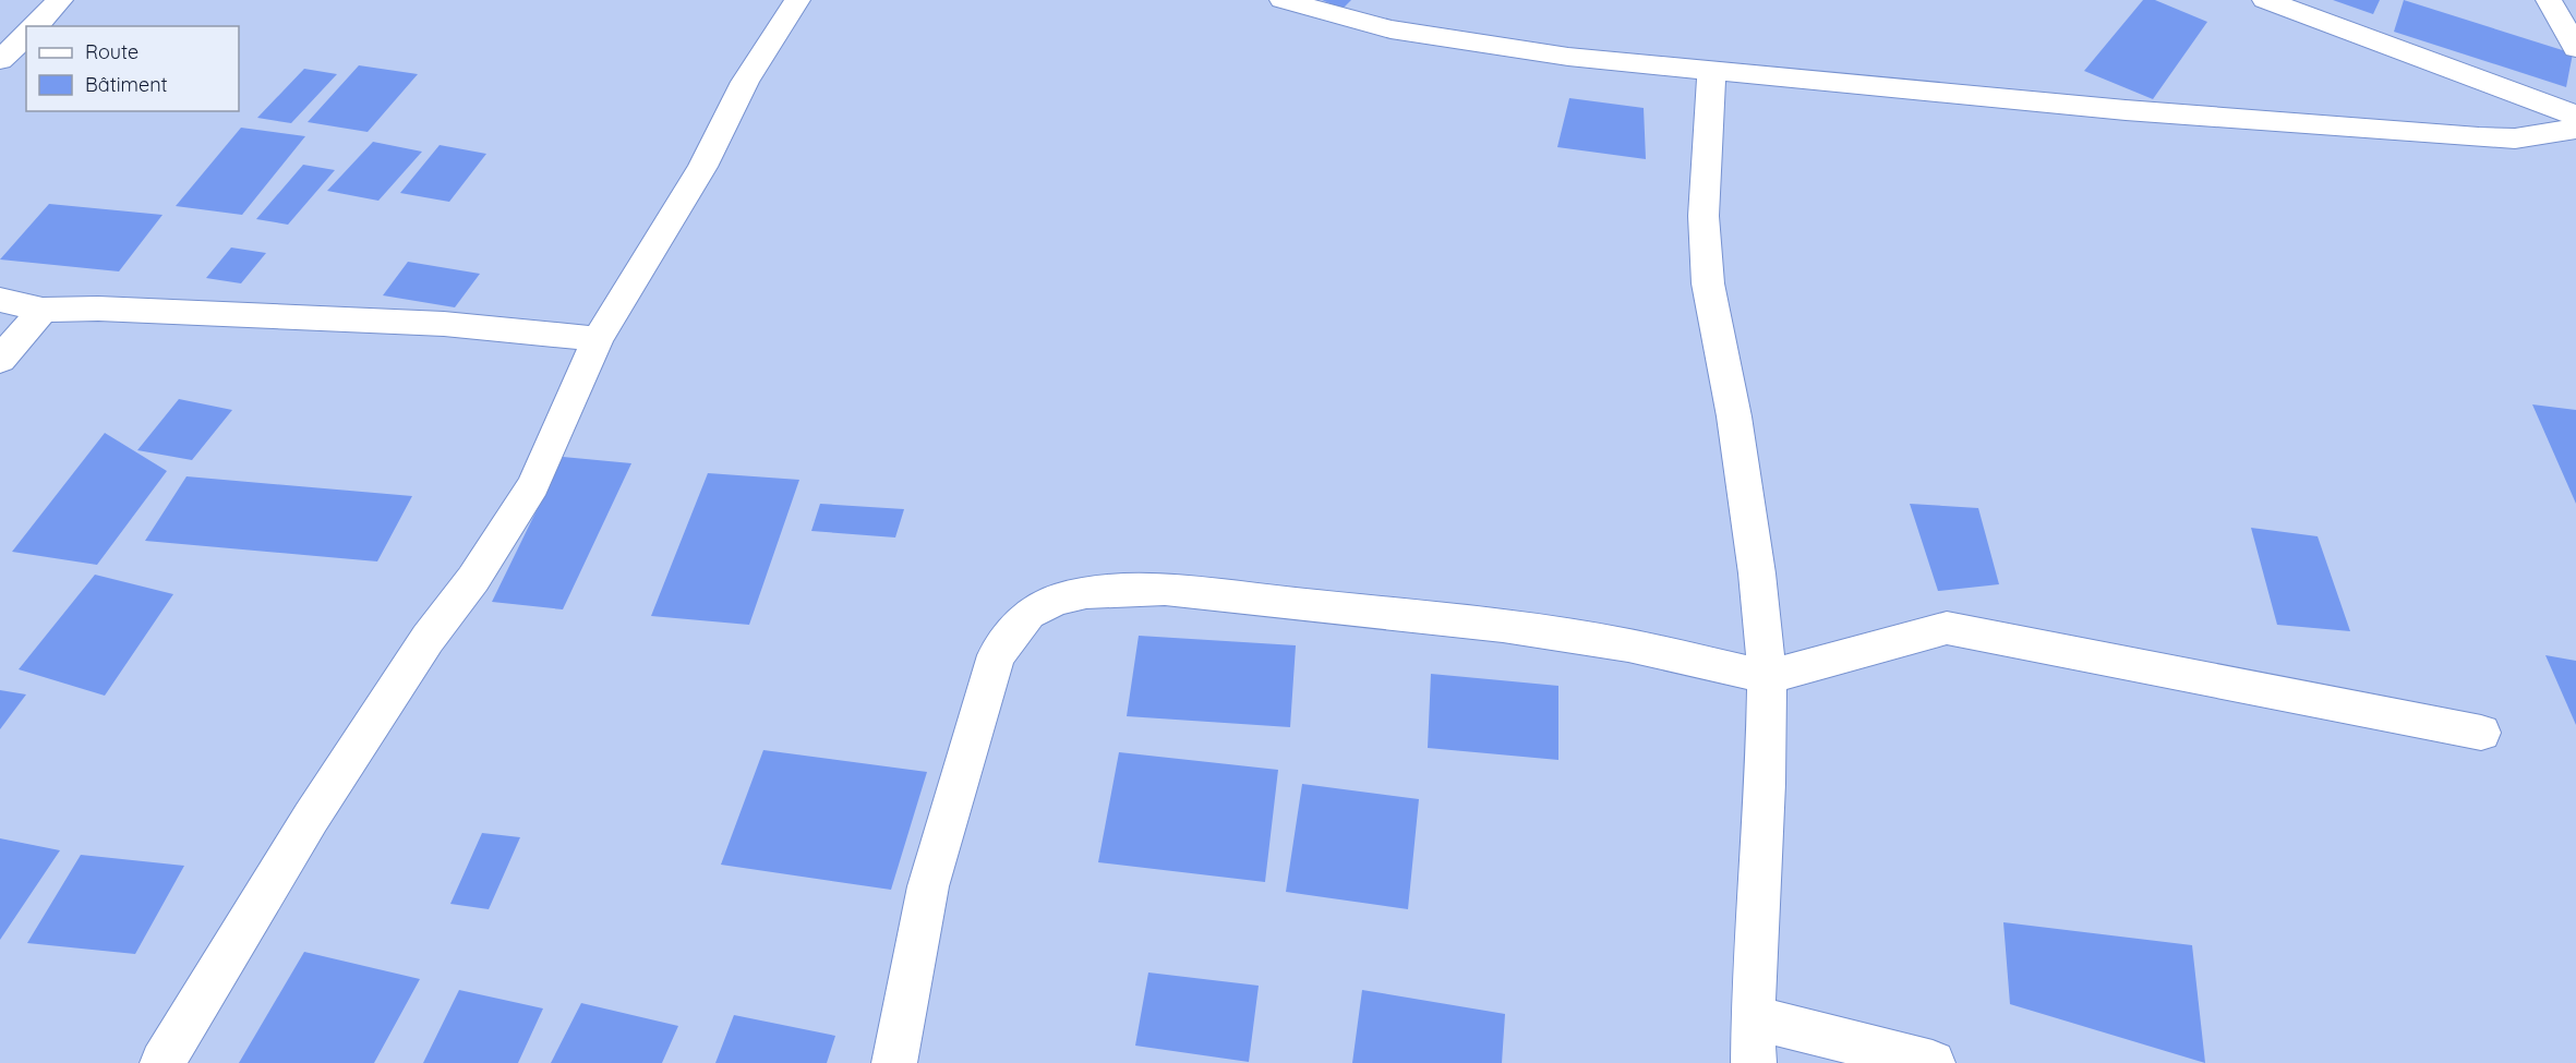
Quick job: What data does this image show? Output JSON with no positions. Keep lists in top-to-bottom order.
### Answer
{
  "legend": ["Route", "Bâtiment"]
}
